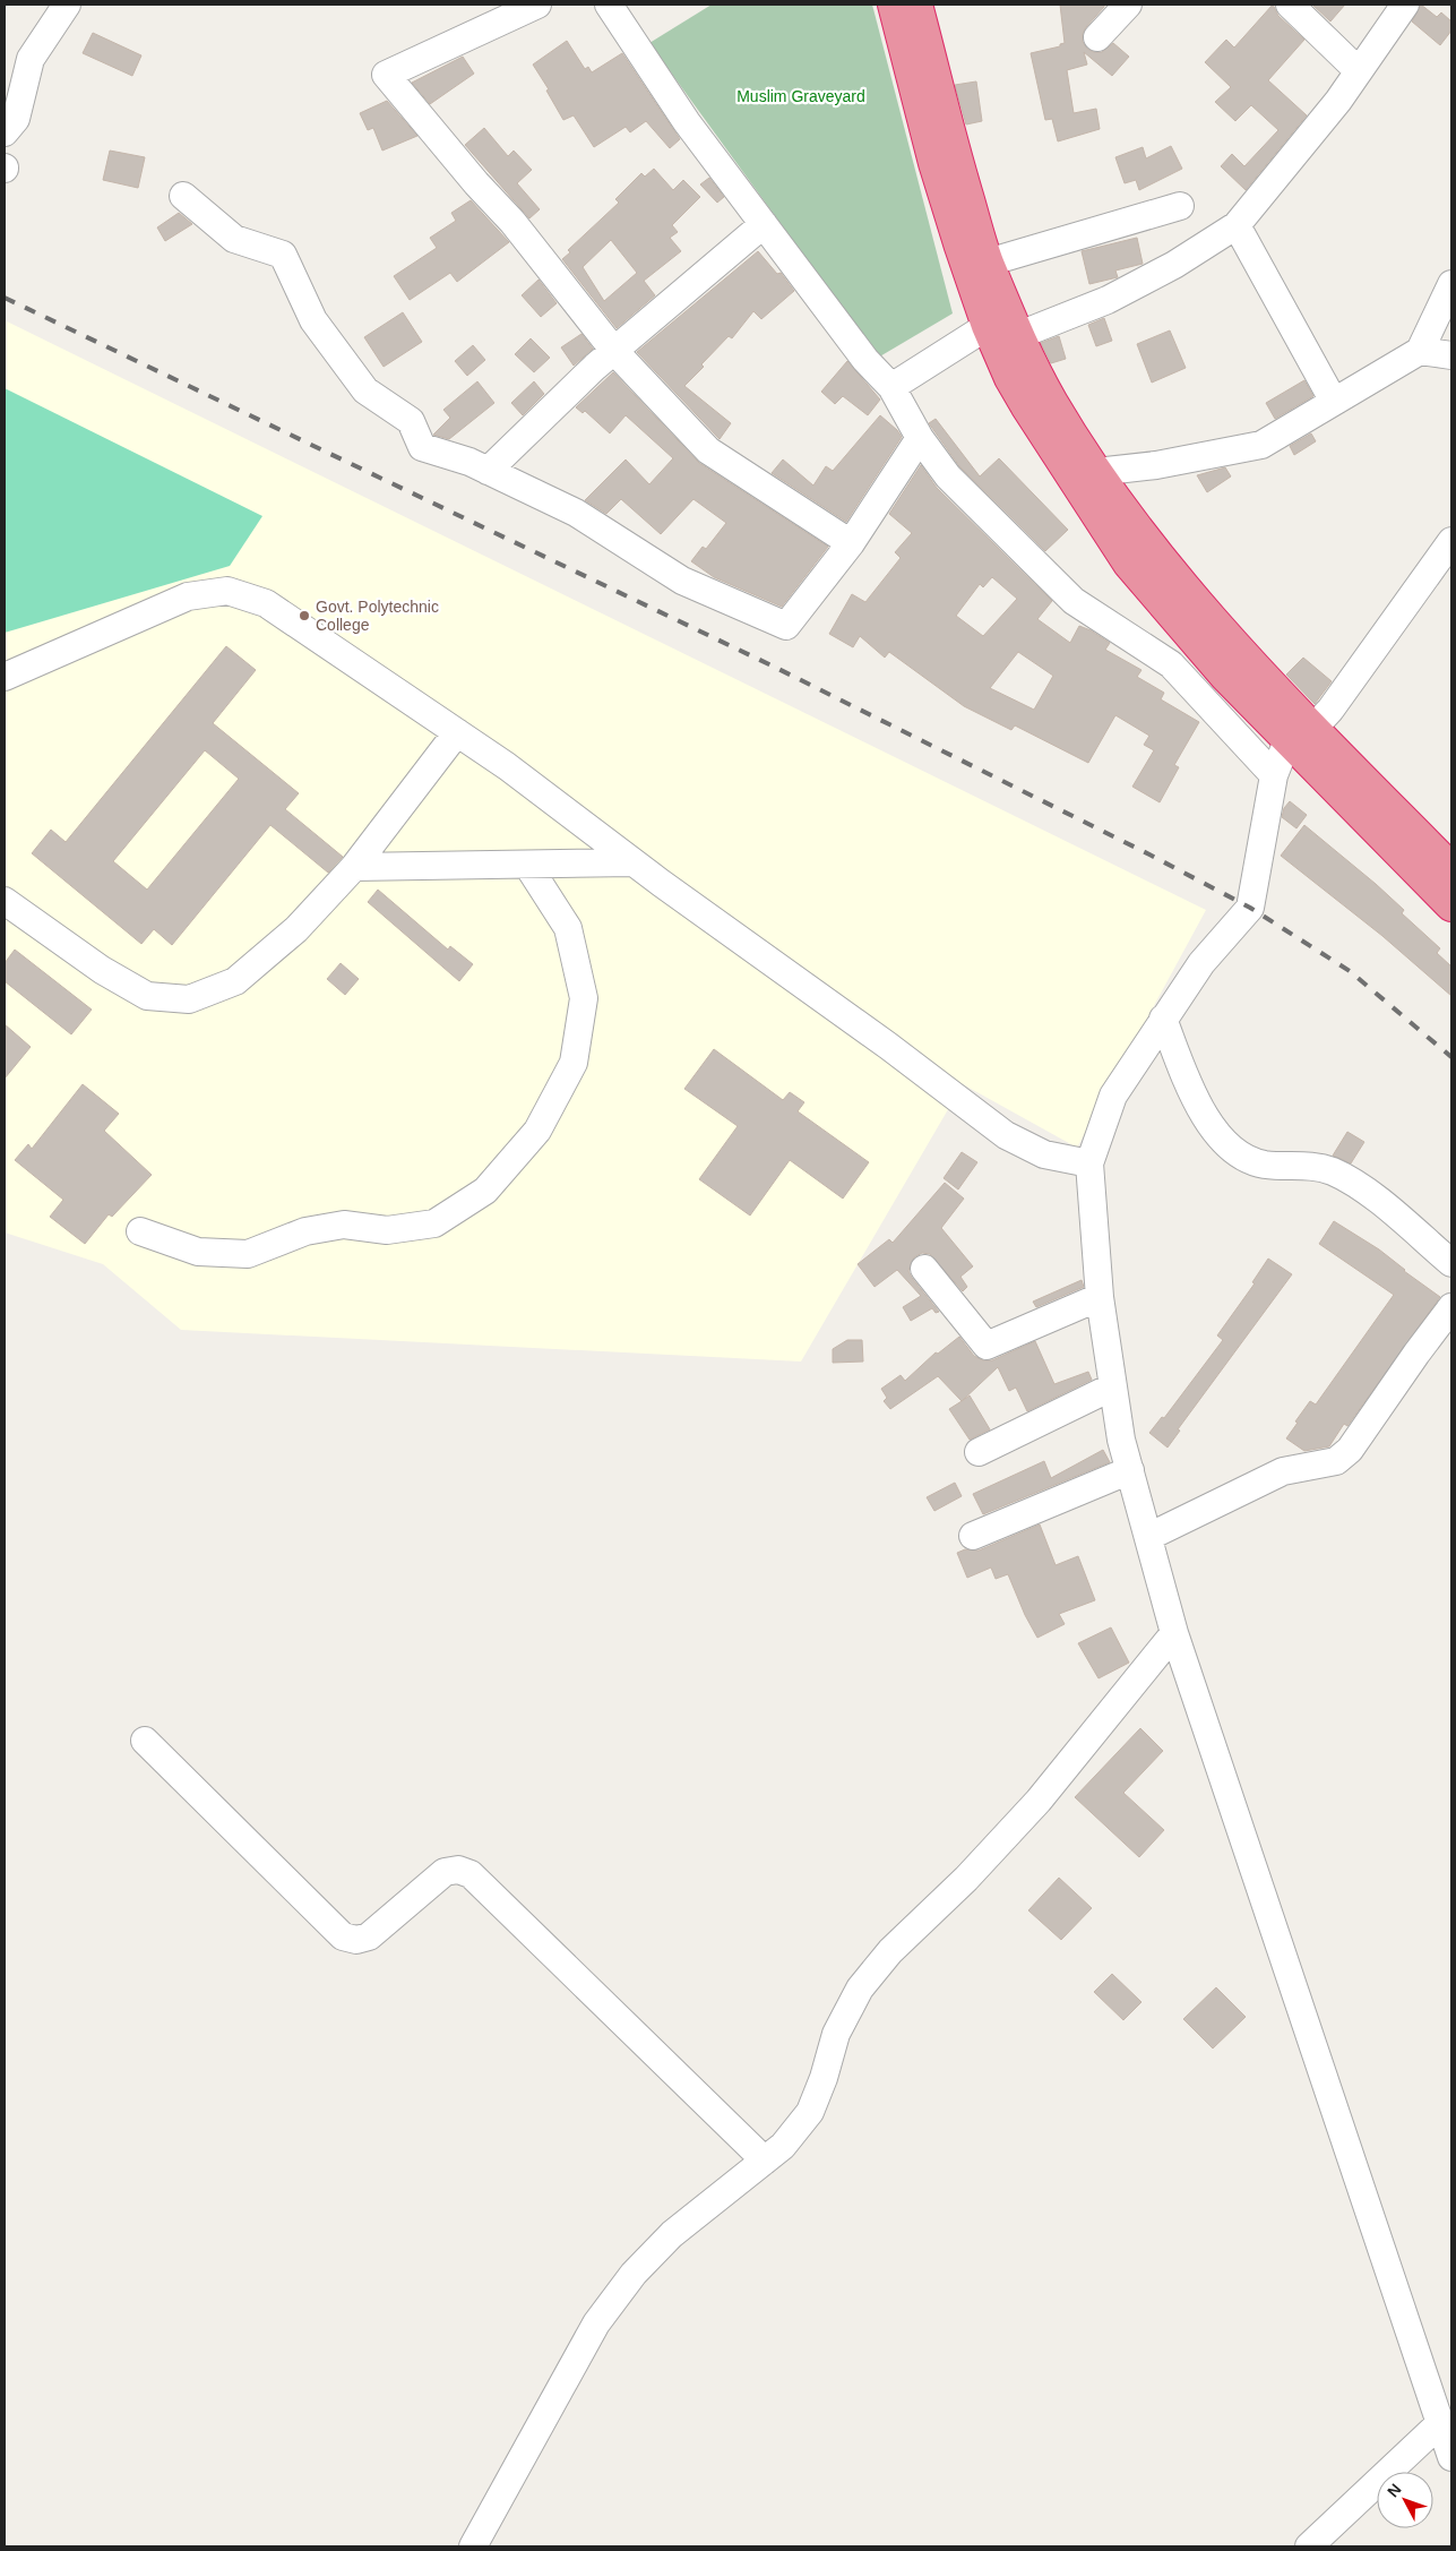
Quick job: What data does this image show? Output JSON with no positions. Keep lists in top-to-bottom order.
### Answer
{
  "parks": ["Muslim Graveyard"],
  "places": ["Govt. Polytechnic College"],
  "north": "top left"
}
